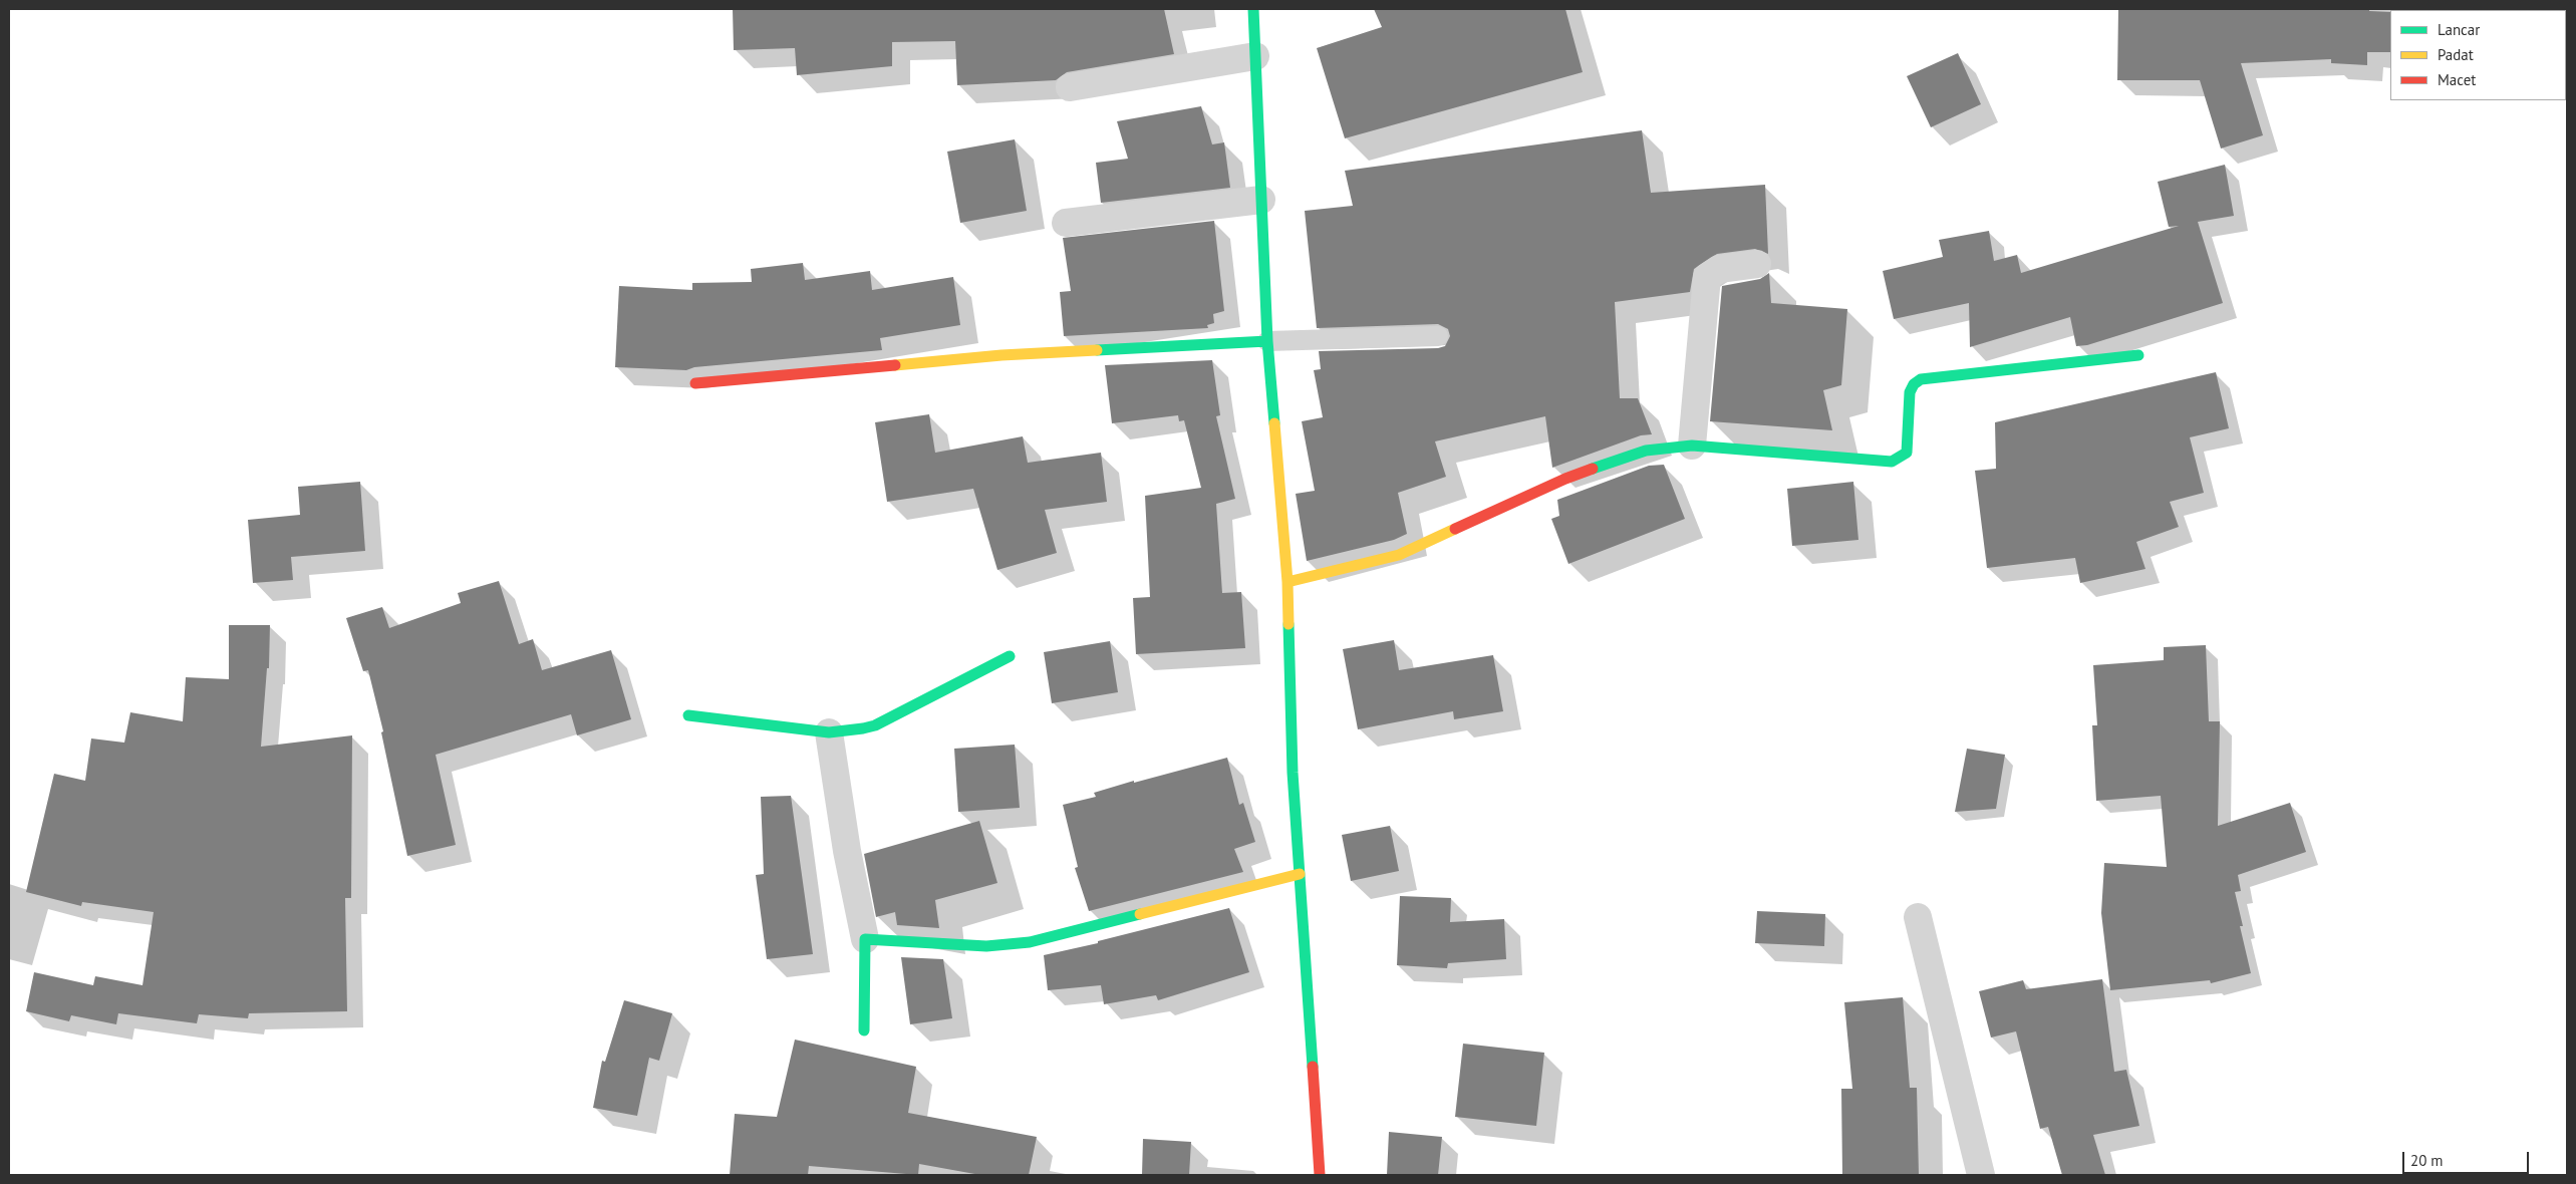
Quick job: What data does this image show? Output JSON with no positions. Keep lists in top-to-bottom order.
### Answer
{
  "legend": ["Lancar", "Padat", "Macet"],
  "scale_bar": "20 m"
}
